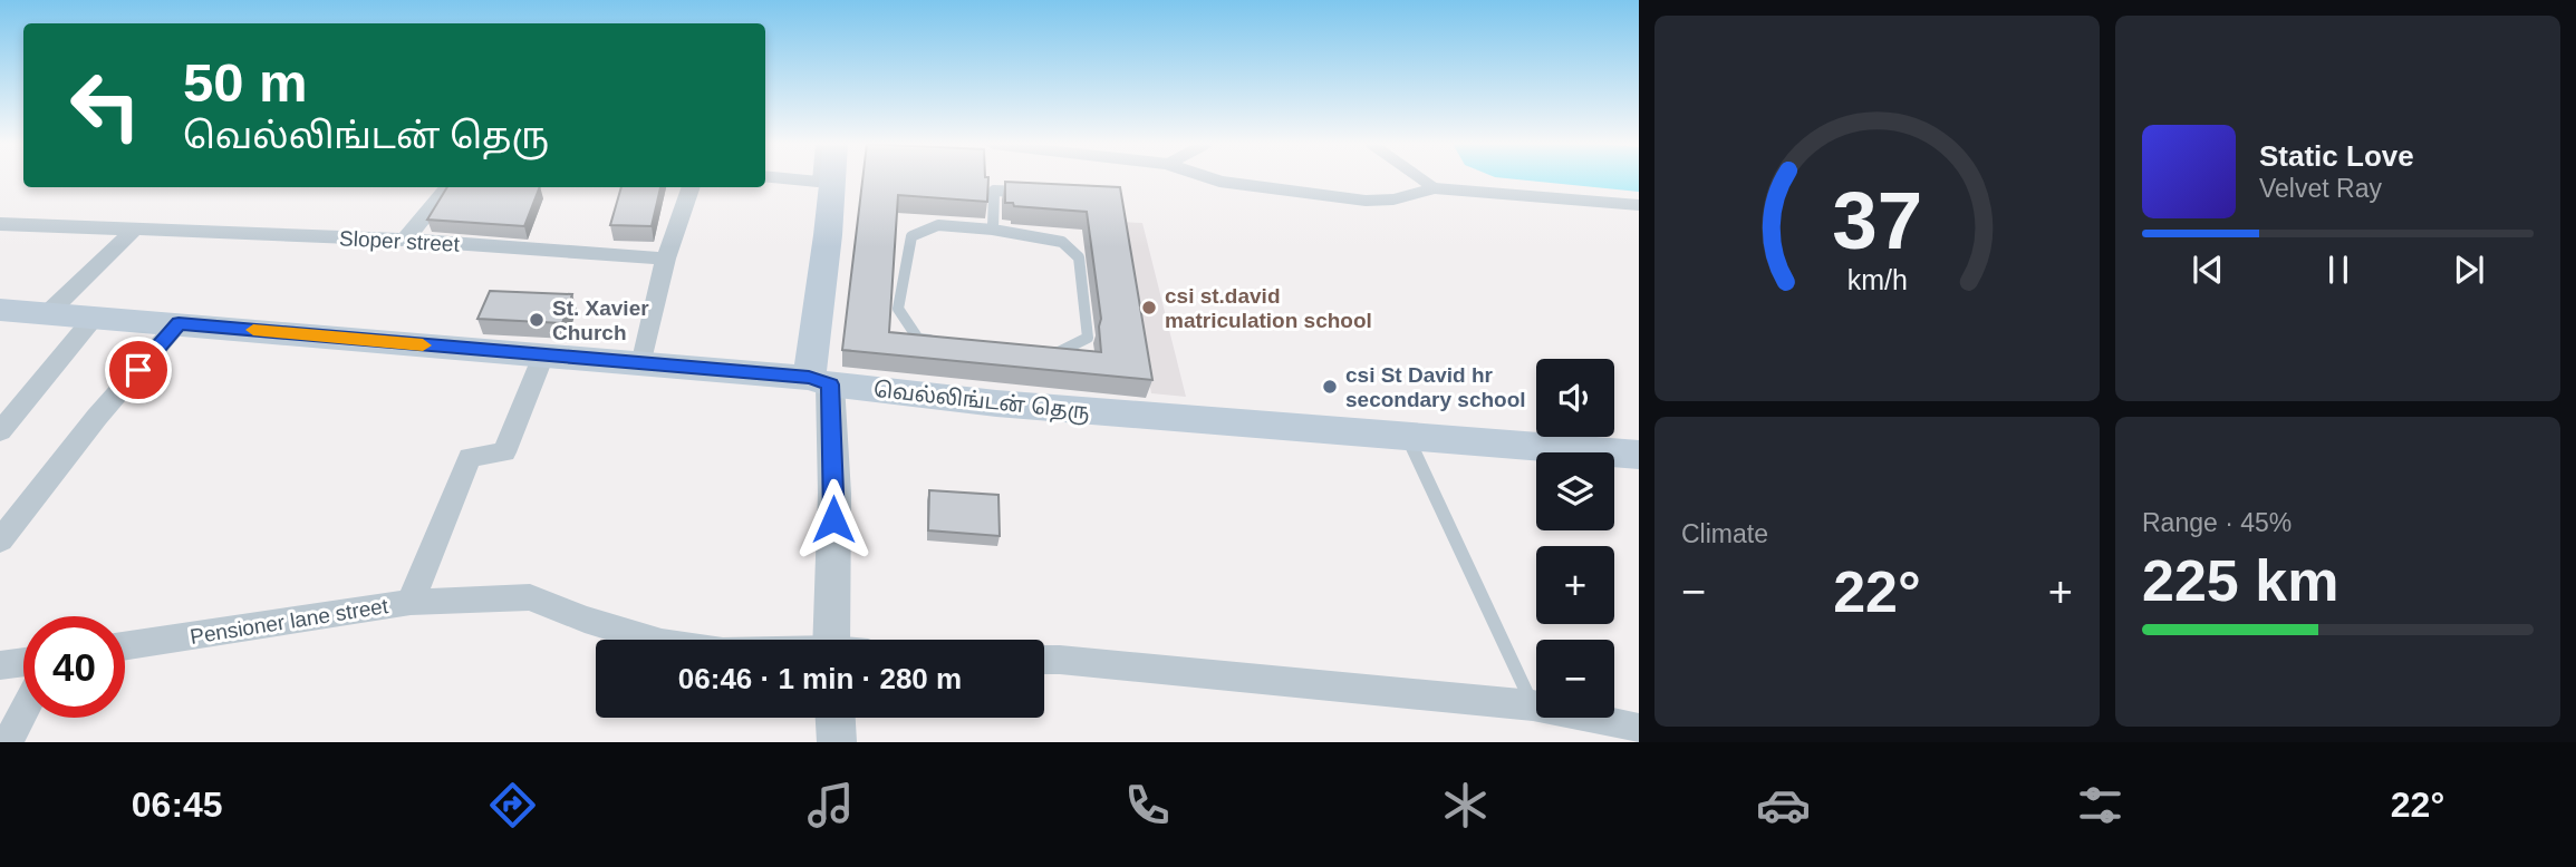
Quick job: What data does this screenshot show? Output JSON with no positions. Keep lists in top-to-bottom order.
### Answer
{
  "streets": {
    "main road": ["வெல்லிங்டன் தெரு"],
    "street": ["Sloper street", "Pensioner lane street"]
  },
  "crossings": [
    ["வெல்லிங்டன் தெரு", "Pensioner lane street"]
  ],
  "places": ["csi st.david matriculation school", "St. Xavier Church", "csi St David hr secondary school"],
  "page": {
    "turn": ["50 m", "வெல்லிங்டன் தெரு"],
    "song": ["Static Love", "Velvet Ray"],
    "map_buttons": ["+", "−"],
    "tile": [
      "Climate",
      ["Range · 45%", "225 km"]
    ],
    "heat": ["−", "22°", "+"],
    "limit": "40",
    "trip": "06:46 · 1 min · 280 m",
    "tabs": ["06:45", "22°"],
    "gauge": ["37", "km/h"]
  }
}
